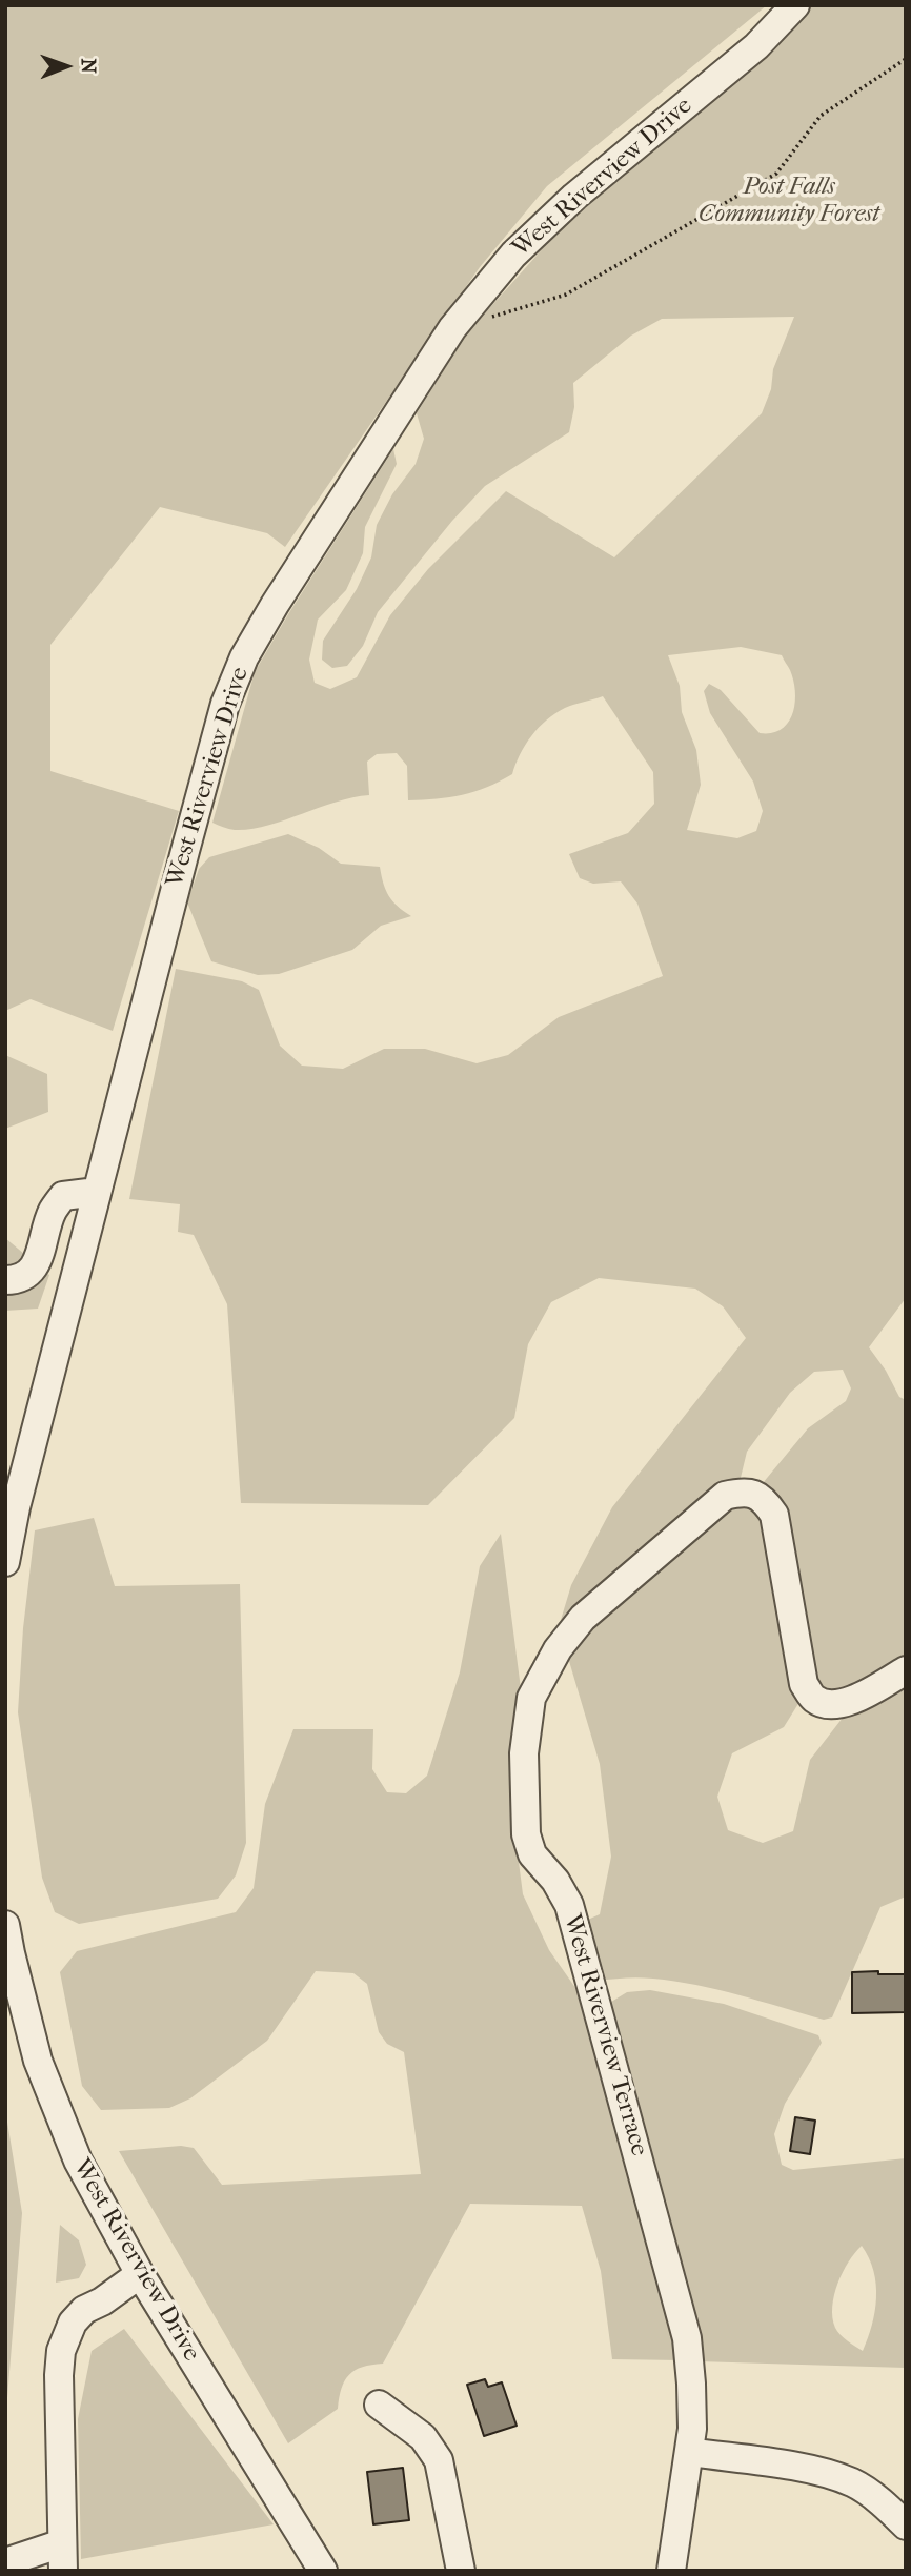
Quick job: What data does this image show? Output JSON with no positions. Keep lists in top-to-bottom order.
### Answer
{
  "streets": {
    "street": ["West Riverview Drive", "West Riverview Terrace"]
  },
  "parks": ["Post Falls Community Forest"],
  "north": "right"
}
